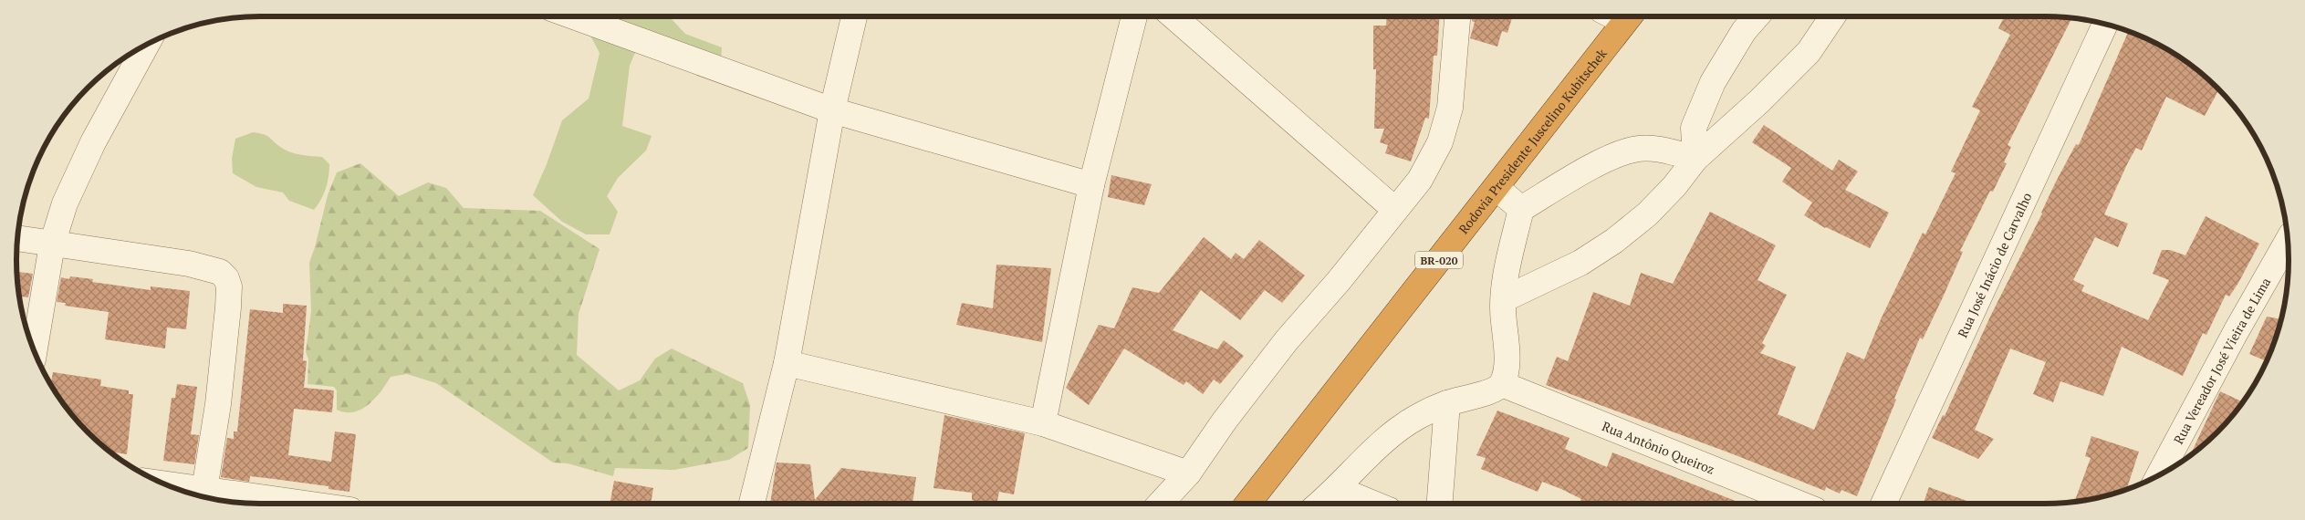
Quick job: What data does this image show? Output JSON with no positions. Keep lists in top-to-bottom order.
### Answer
{
  "streets": {
    "highway": ["Rodovia Presidente Juscelino Kubitschek", "BR-020"],
    "street": ["Rua José Inácio de Carvalho", "Rua Vereador José Vieira de Lima", "Rua Antônio Queiroz"]
  }
}
